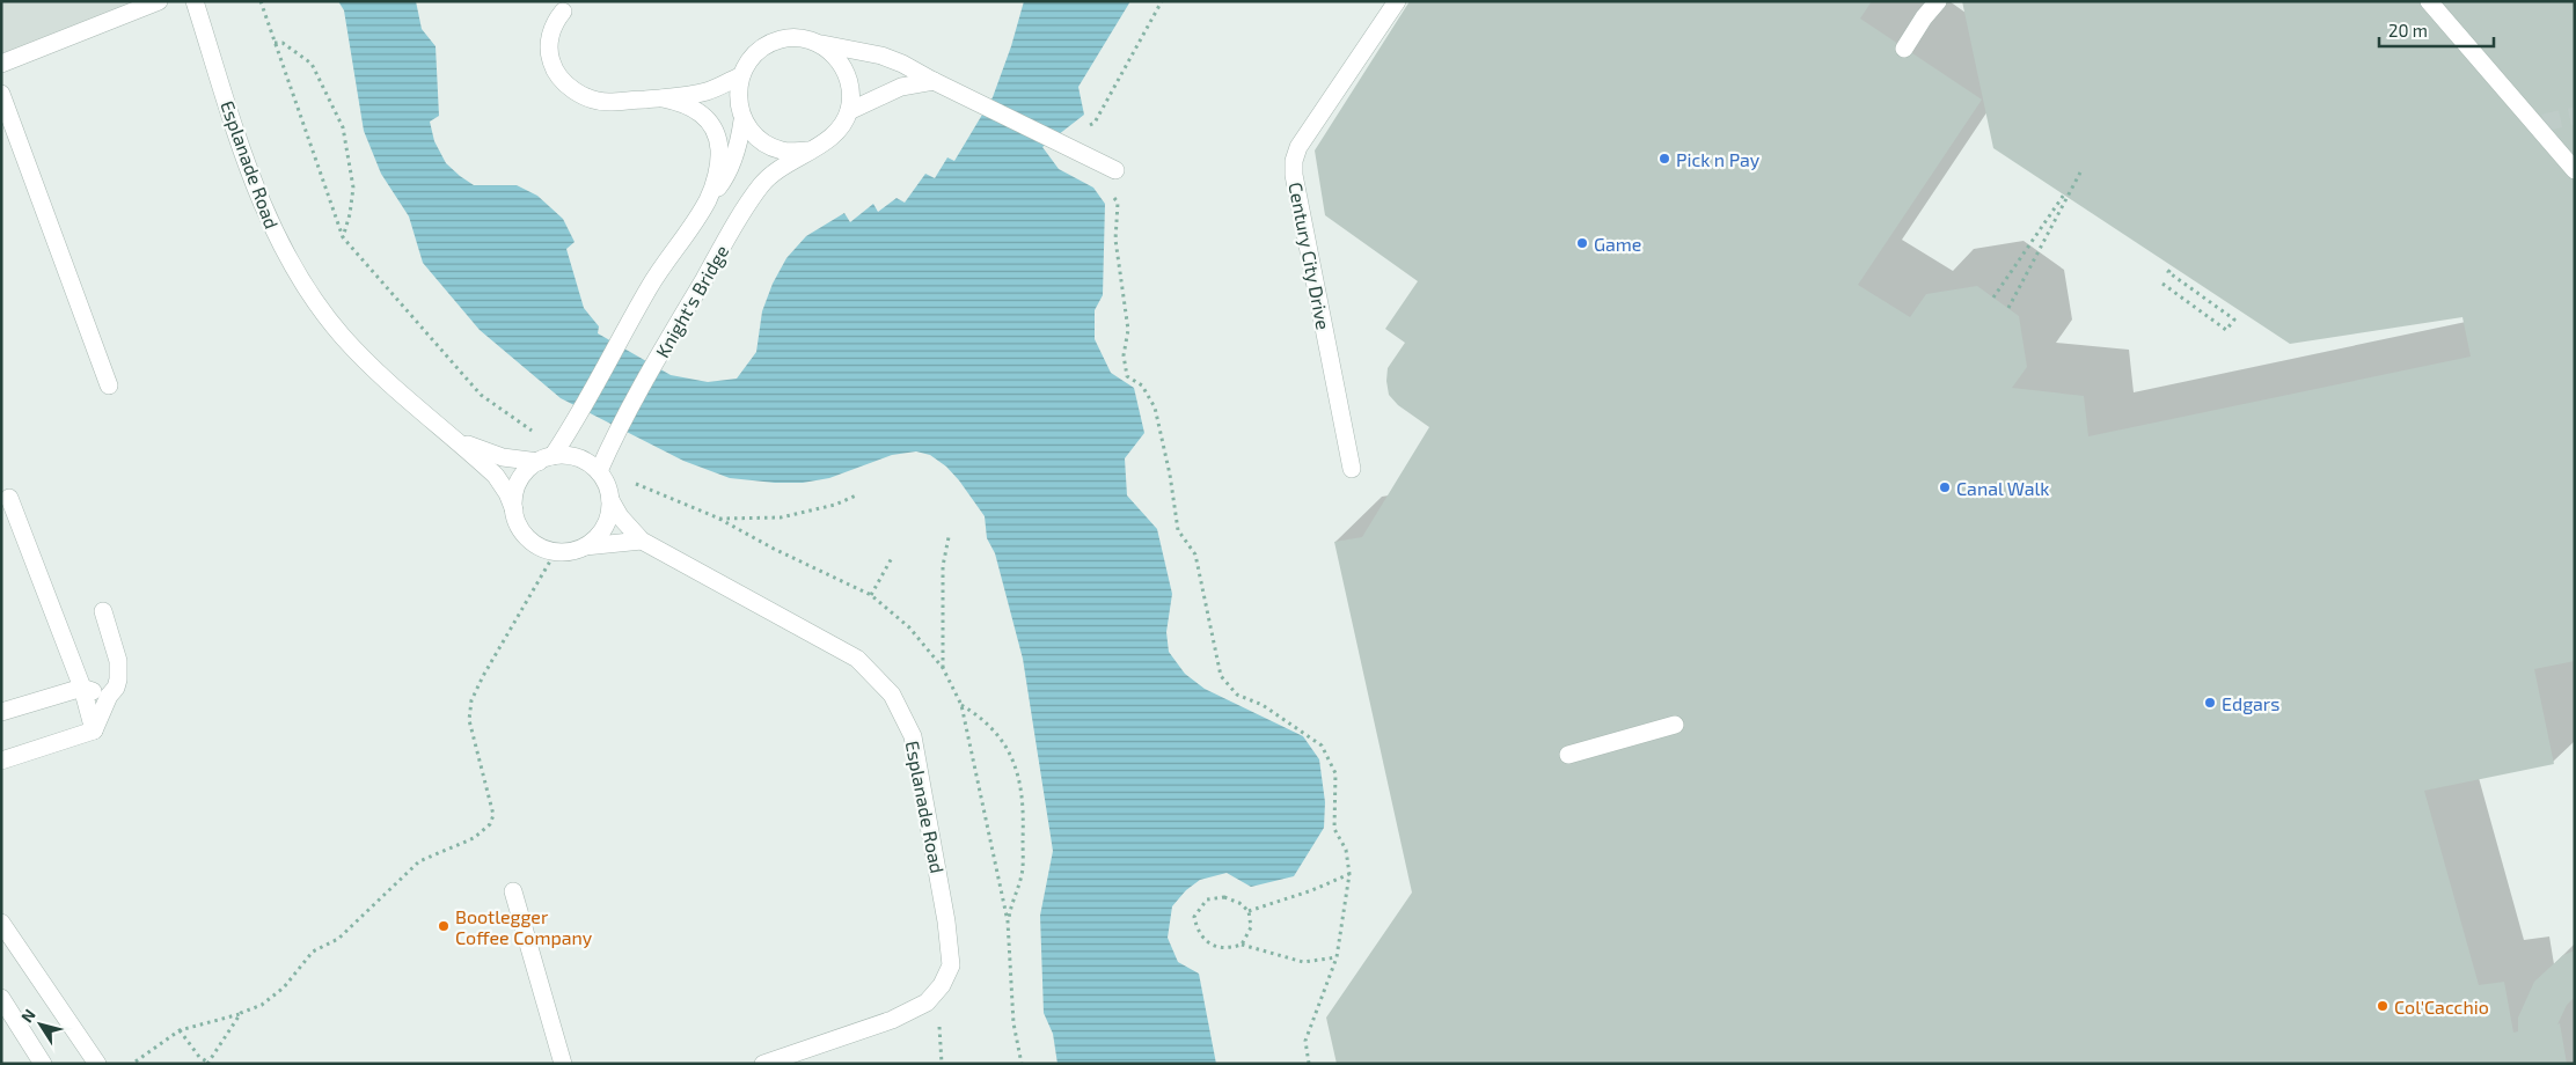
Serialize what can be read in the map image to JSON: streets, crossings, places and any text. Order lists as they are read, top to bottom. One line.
{"streets":{"street":["Esplanade Road","Century City Drive","Knight's Bridge"]},"crossings":[["Esplanade Road","Knight's Bridge"]],"places":["Pick n Pay","Game","Canal Walk","Edgars","Bootlegger Coffee Company","Col'Cacchio"],"scale_bar":"20 m","north":"top left"}
